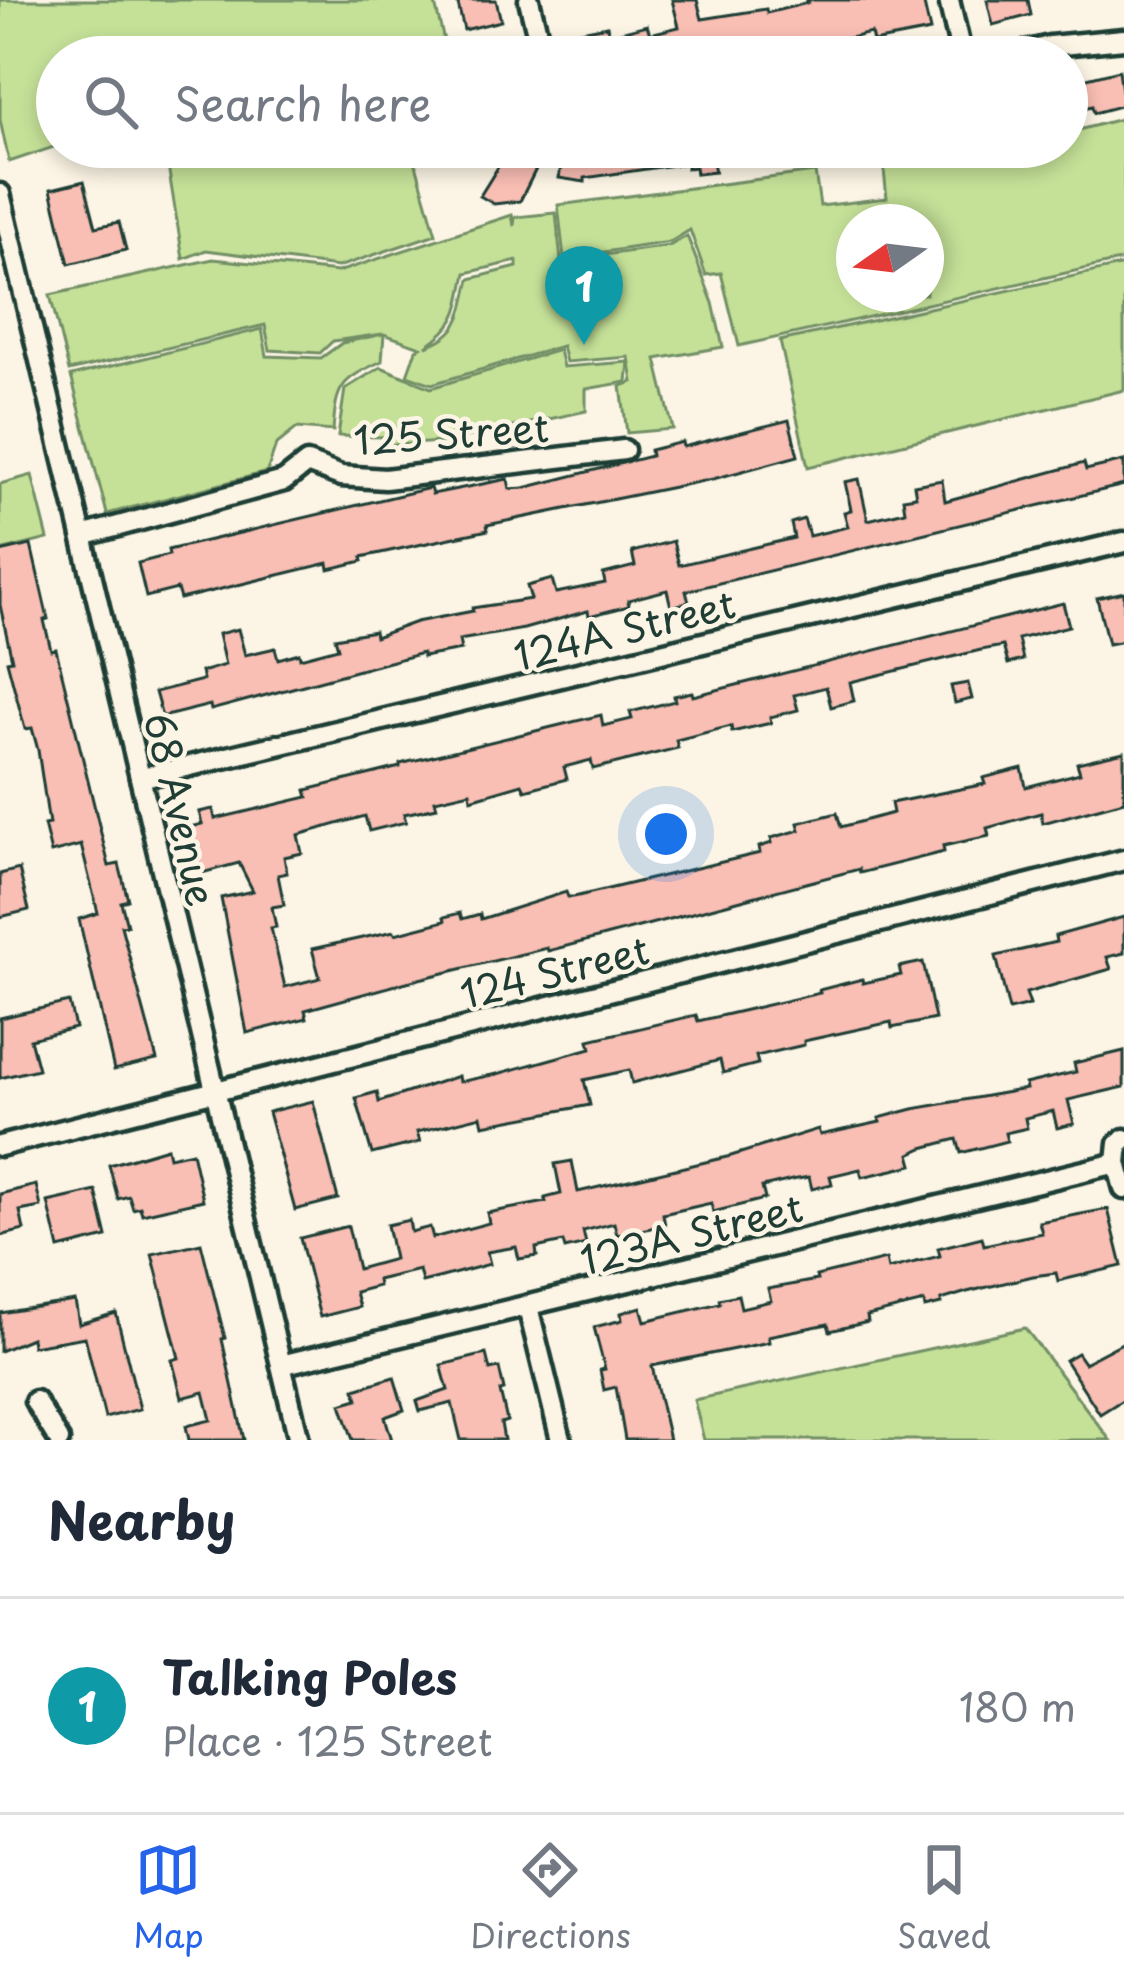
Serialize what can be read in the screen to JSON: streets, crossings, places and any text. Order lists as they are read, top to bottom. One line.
{"streets":{"street":["125 Street","124A Street","68 Avenue","124 Street","123A Street"]},"crossings":[["125 Street","68 Avenue"],["124A Street","68 Avenue"],["68 Avenue","124 Street"],["68 Avenue","123A Street"]],"north":"left","page":{"search":"Search here","pins":"1","heading":"Nearby","list":[{"mark":"1","name":"Talking Poles","note":"Place · 125 Street","value":"180 m"}],"nav":["Map","Directions","Saved"]}}
